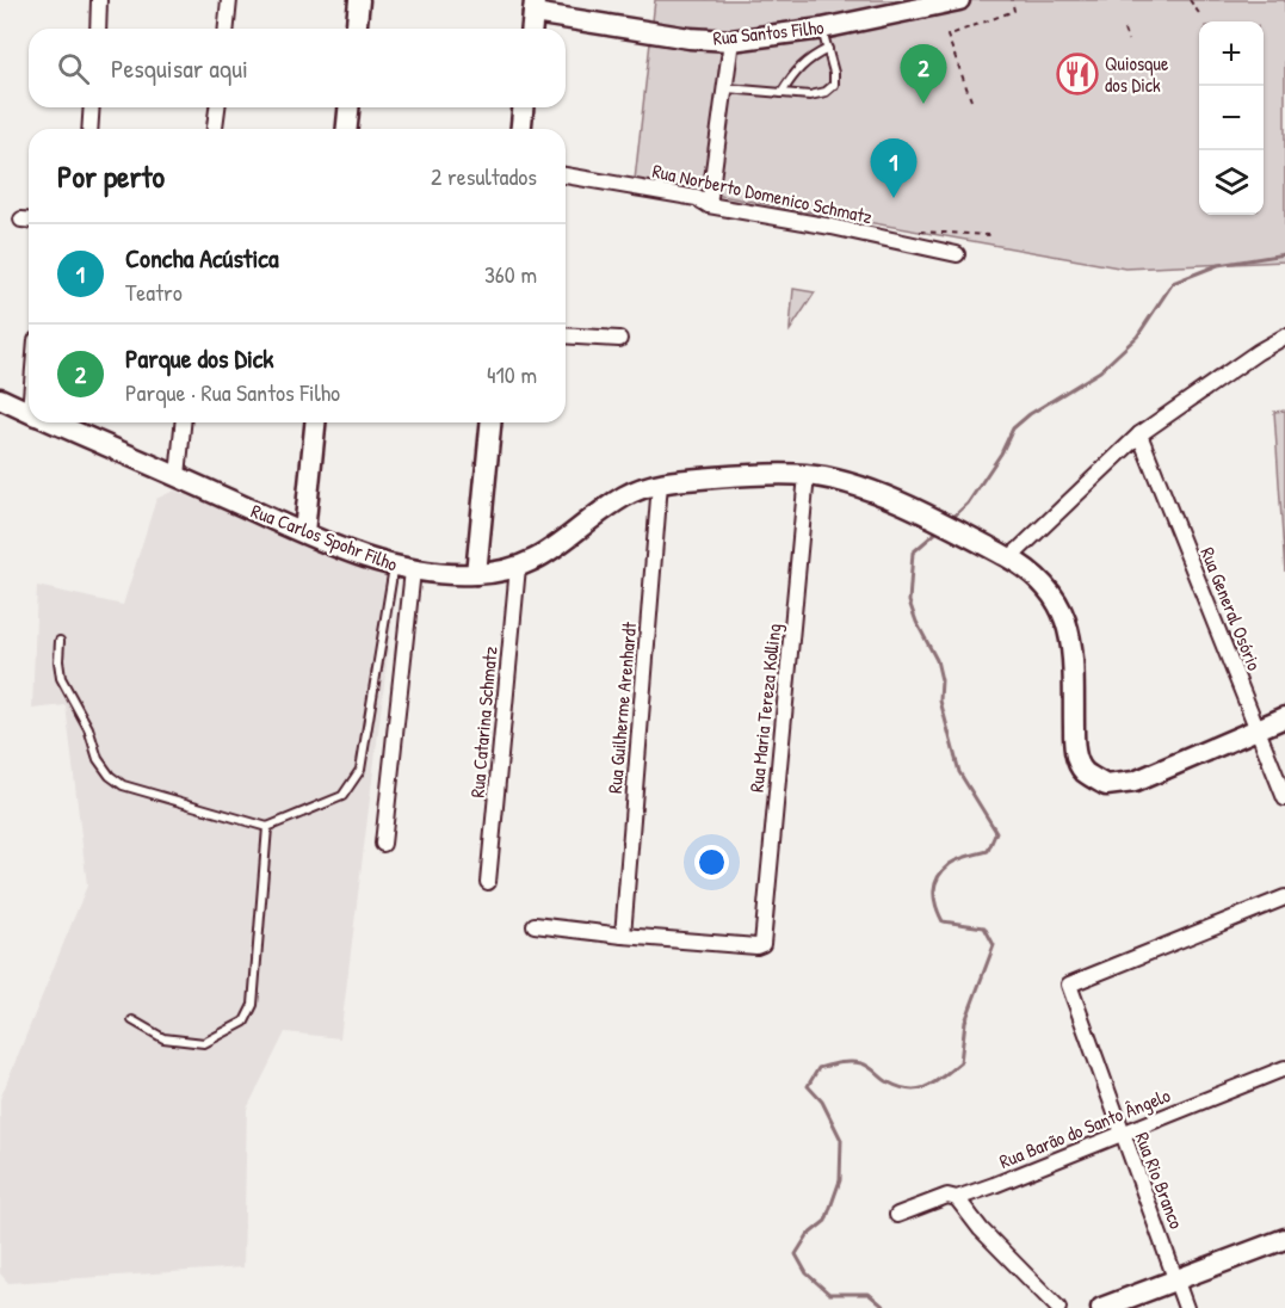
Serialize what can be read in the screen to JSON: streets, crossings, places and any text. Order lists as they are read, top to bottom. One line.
{"streets":{"main road":["Rua Santos Filho","Rua Carlos Spohr Filho"],"street":["Rua Norberto Domenico Schmatz","Rua General Osório","Rua Guilherme Arenhardt","Rua Maria Tereza Kolling","Rua Catarina Schmatz","Rua Barão do Santo Ângelo","Rua Rio Branco"]},"crossings":[["Rua Carlos Spohr Filho","Rua General Osório"],["Rua Carlos Spohr Filho","Rua Guilherme Arenhardt"],["Rua Carlos Spohr Filho","Rua Maria Tereza Kolling"],["Rua Carlos Spohr Filho","Rua Catarina Schmatz"],["Rua Guilherme Arenhardt","Rua Maria Tereza Kolling"],["Rua Barão do Santo Ângelo","Rua Rio Branco"]],"places":{"restaurant":["Quiosque dos Dick"]},"page":{"map_buttons":["+","−"],"search":"Pesquisar aqui","pins":["2","1"],"heading":["Por perto","2 resultados"],"list":[{"mark":"1","name":"Concha Acústica","note":"Teatro","value":"360 m"},{"mark":"2","name":"Parque dos Dick","note":"Parque · Rua Santos Filho","value":"410 m"}]}}
